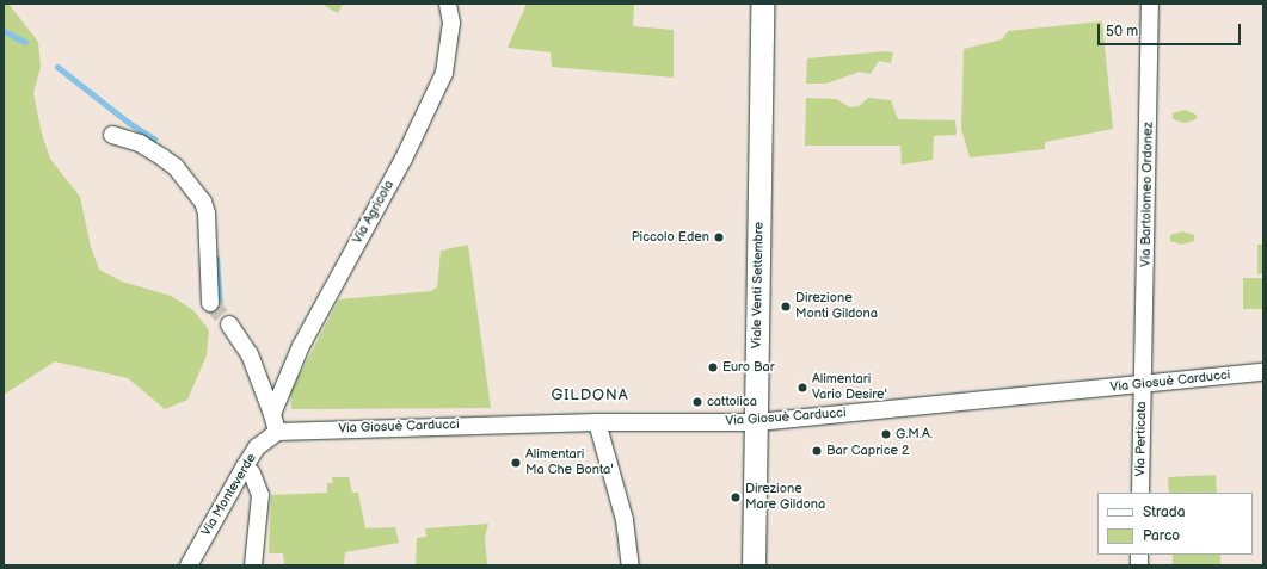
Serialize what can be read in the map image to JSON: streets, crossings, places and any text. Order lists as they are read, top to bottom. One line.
{"streets":{"main road":["Viale Venti Settembre"],"street":["Via Bartolomeo Ordonez","Via Agricola","Via Giosuè Carducci","Via Perticata","Via Monteverde"]},"crossings":[["Via Bartolomeo Ordonez","Via Giosuè Carducci"],["Via Bartolomeo Ordonez","Via Perticata"],["Viale Venti Settembre","Via Giosuè Carducci"],["Via Giosuè Carducci","Via Perticata"],["Via Giosuè Carducci","Via Monteverde"]],"districts":["GILDONA"],"places":["Piccolo Eden","Direzione Monti Gildona","Euro Bar","Alimentari Vario Desire'","cattolica","G.M.A.","Bar Caprice 2","Alimentari Ma Che Bonta'","Direzione Mare Gildona"],"legend":["Strada","Parco"],"scale_bar":"50 m"}
